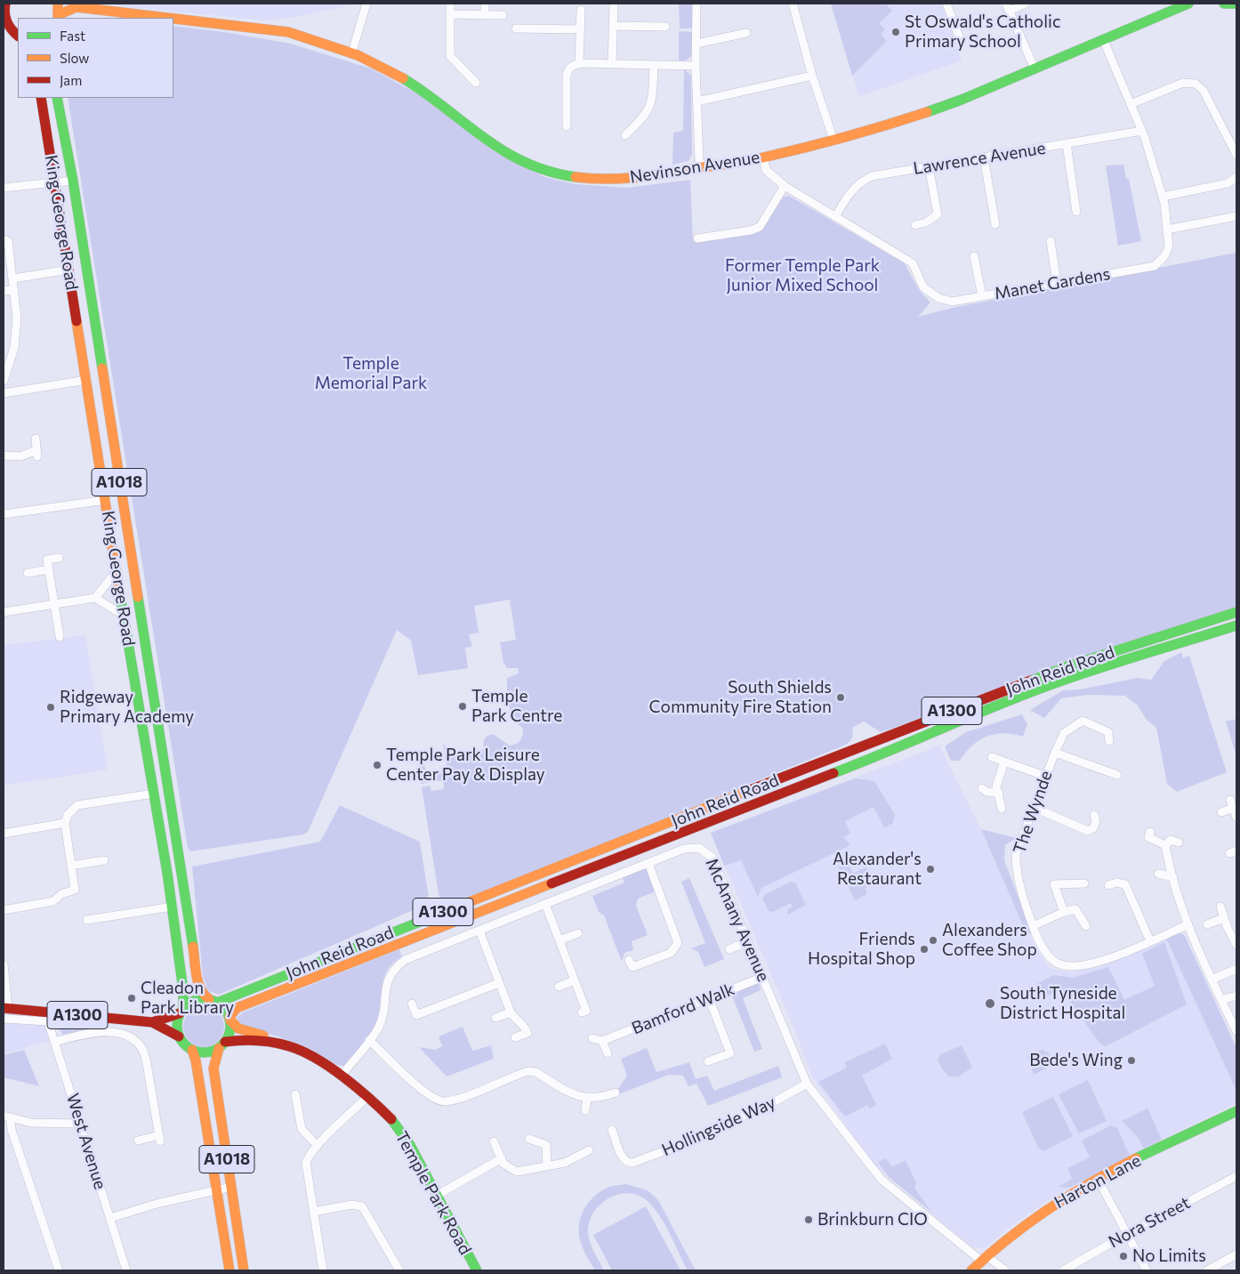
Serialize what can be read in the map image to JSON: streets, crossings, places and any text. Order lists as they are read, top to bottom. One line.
{"streets":{"main road":["Nevinson Avenue","King George Road","A1018","John Reid Road","A1300","Harton Lane","Temple Park Road"],"street":["Lawrence Avenue","Manet Gardens","The Wynde","McAnany Avenue","Bamford Walk","Hollingside Way","West Avenue","Nora Street"]},"crossings":[["Lawrence Avenue","Manet Gardens"],["Nevinson Avenue","Manet Gardens"],["King George Road","A1018"],["King George Road","John Reid Road"],["King George Road","A1300"],["King George Road","Temple Park Road"],["A1018","John Reid Road"],["A1018","A1300"],["A1018","Temple Park Road"],["John Reid Road","A1300"],["John Reid Road","Temple Park Road"],["A1300","West Avenue"],["A1300","Temple Park Road"],["McAnany Avenue","Bamford Walk"],["McAnany Avenue","Hollingside Way"],["McAnany Avenue","Harton Lane"],["McAnany Avenue","Temple Park Road"]],"parks":["Former Temple Park Junior Mixed School","Temple Memorial Park"],"places":["St Oswald's Catholic Primary School","South Shields Community Fire Station","Temple Park Centre","Ridgeway Primary Academy","Temple Park Leisure Center Pay & Display","Alexander's Restaurant","Alexanders Coffee Shop","Friends Hospital Shop","Cleadon Park Library","South Tyneside District Hospital","Bede's Wing","Brinkburn CIO","No Limits"],"legend":["Fast","Slow","Jam"]}
